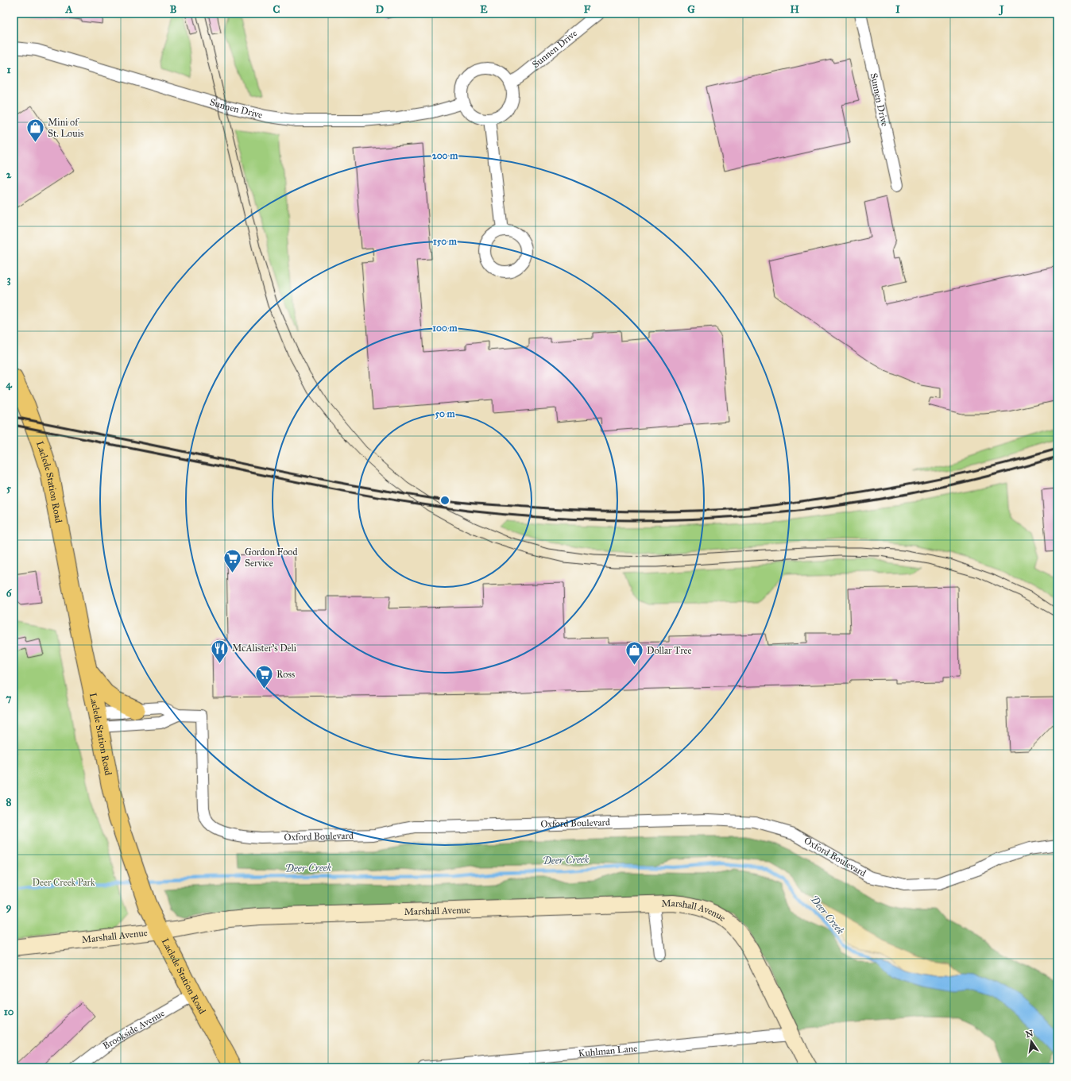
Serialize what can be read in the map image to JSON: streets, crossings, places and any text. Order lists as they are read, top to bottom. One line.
{"streets":{"main road":["Laclede Station Road"],"street":["Sunnen Drive","Oxford Boulevard","Marshall Avenue","Brookside Avenue","Kuhlman Lane"]},"crossings":[["Laclede Station Road","Oxford Boulevard"],["Laclede Station Road","Marshall Avenue"],["Laclede Station Road","Brookside Avenue"],["Marshall Avenue","Kuhlman Lane"]],"water":["Deer Creek"],"parks":["Deer Creek Park"],"places":{"shop":["Mini of St. Louis","Dollar Tree"],"supermarket":["Gordon Food Service","Ross"],"restaurant":["McAlister's Deli"]},"north":"top","grid":{"columns":["A","B","C","D","E","F","G","H","I","J"],"rows":["1","2","3","4","5","6","7","8","9","10"]},"rings":["200 m","150 m","100 m","50 m"]}
